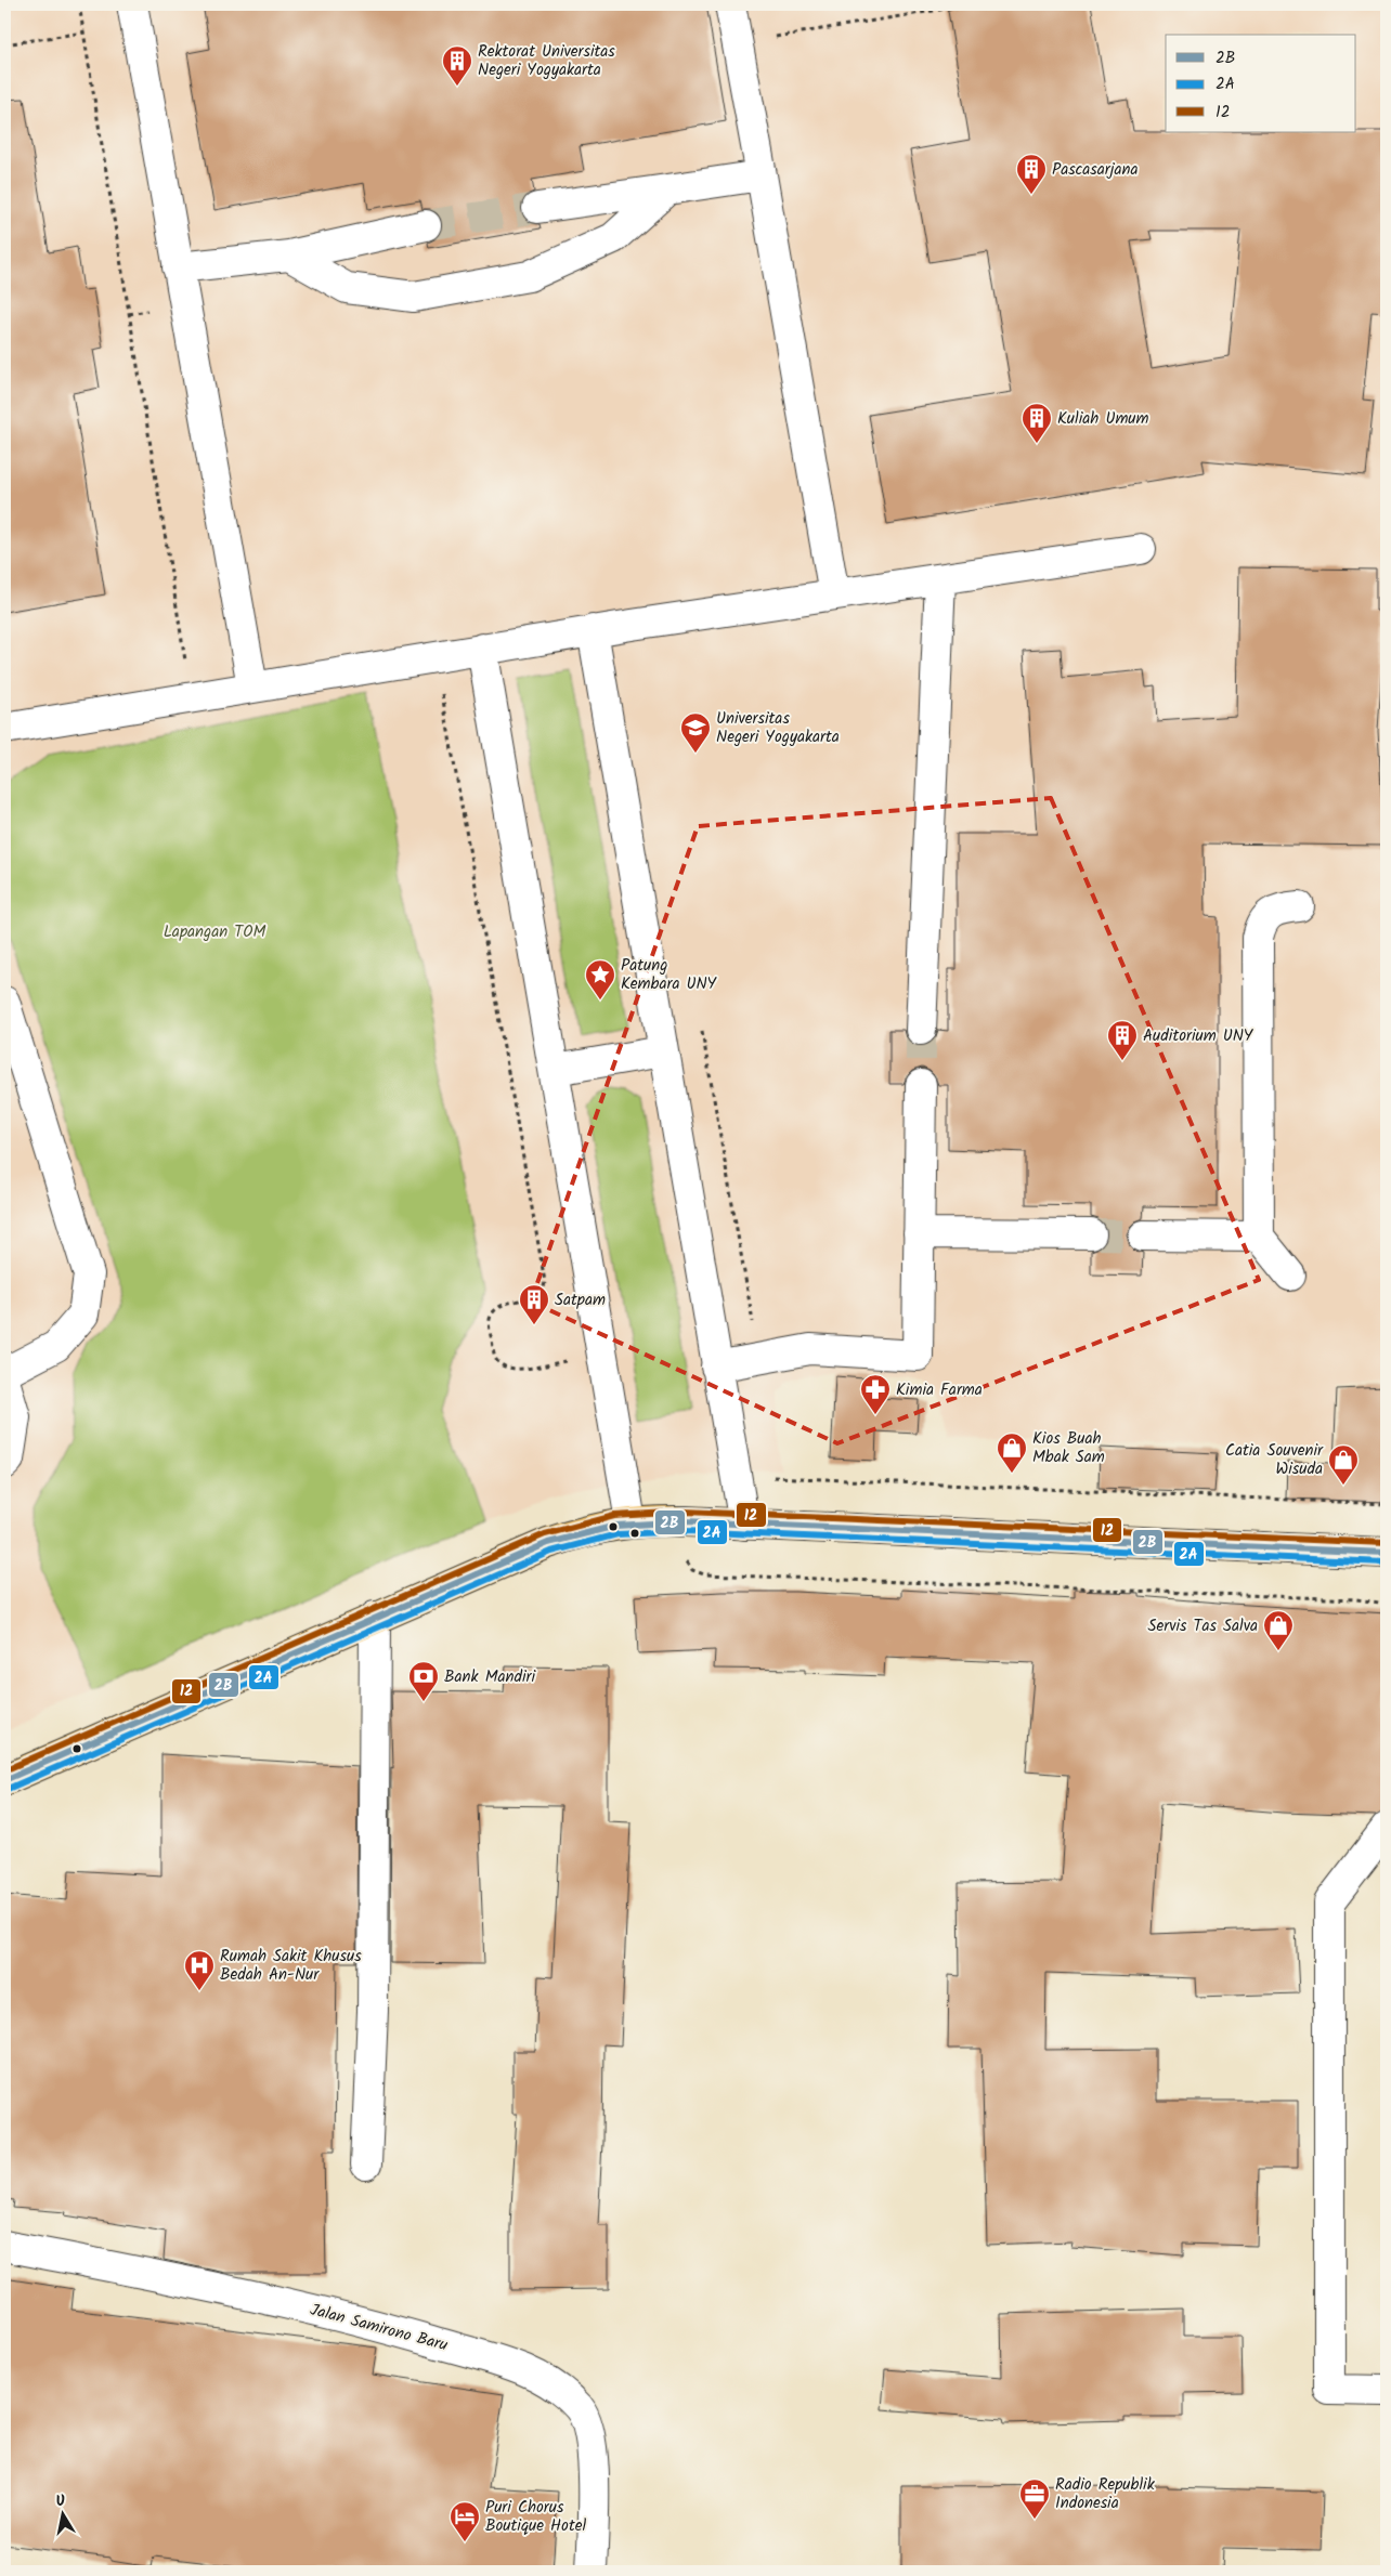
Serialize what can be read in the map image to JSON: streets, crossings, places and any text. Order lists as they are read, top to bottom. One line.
{"streets":{"street":["Jalan Samirono Baru"]},"parks":["Lapangan TOM"],"places":{"building":["Rektorat Universitas Negeri Yogyakarta","Pascasarjana","Kuliah Umum","Auditorium UNY","Satpam"],"school or university":["Universitas Negeri Yogyakarta"],"place":["Patung Kembara UNY"],"pharmacy":["Kimia Farma"],"shop":["Kios Buah Mbak Sam","Catia Souvenir Wisuda","Servis Tas Salva"],"bank":["Bank Mandiri"],"hospital":["Rumah Sakit Khusus Bedah An-Nur"],"office":["Radio Republik Indonesia"],"hotel":["Puri Chorus Boutique Hotel"]},"lines":["transit line 12","transit line 2B","transit line 2A"],"legend":["2B","2A","12"],"north":"top"}
